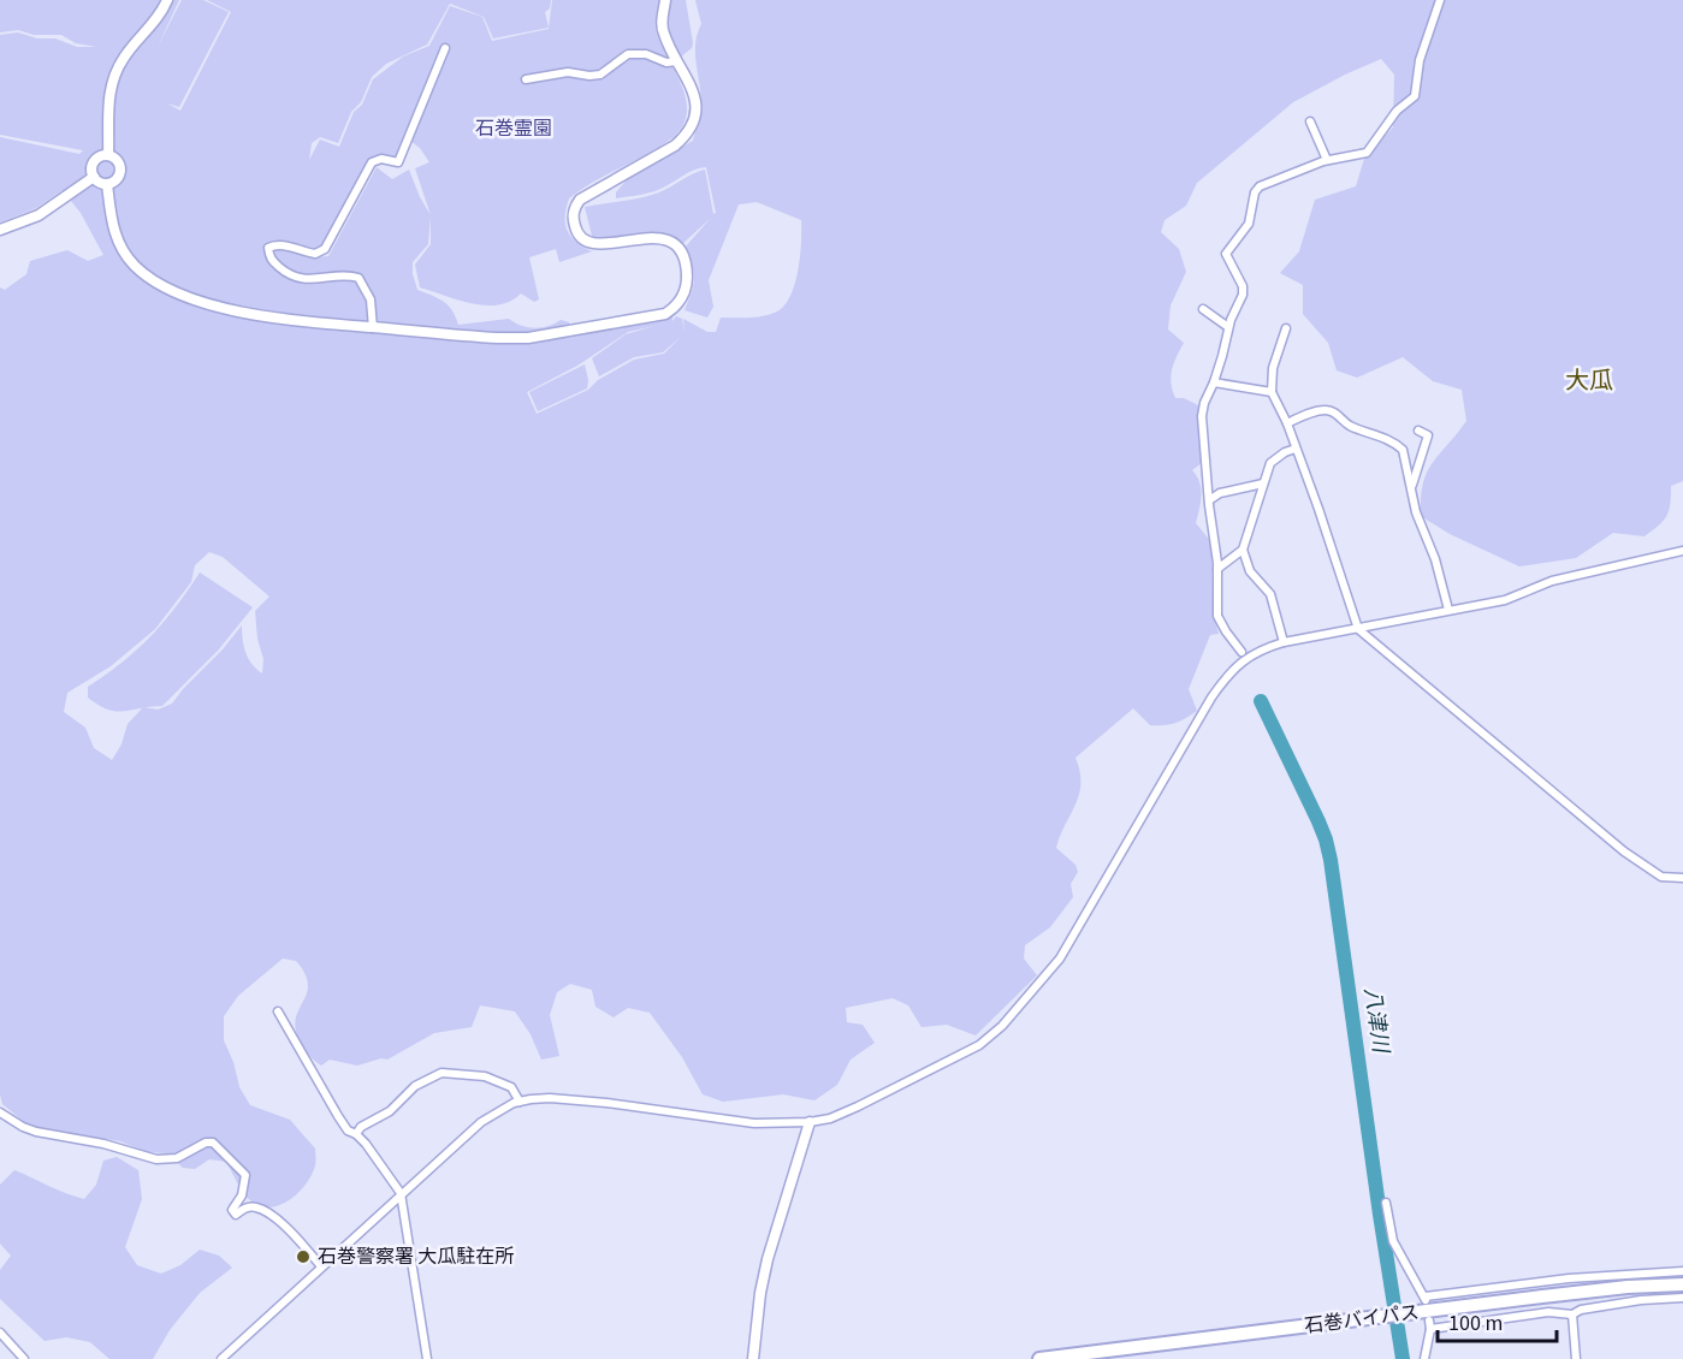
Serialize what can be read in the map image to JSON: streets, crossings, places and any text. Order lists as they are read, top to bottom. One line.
{"streets":{"highway":["石巻バイパス"]},"districts":["大瓜"],"water":["八津川"],"parks":["石巻霊園"],"places":["石巻警察署 大瓜駐在所"],"scale_bar":"100 m"}
